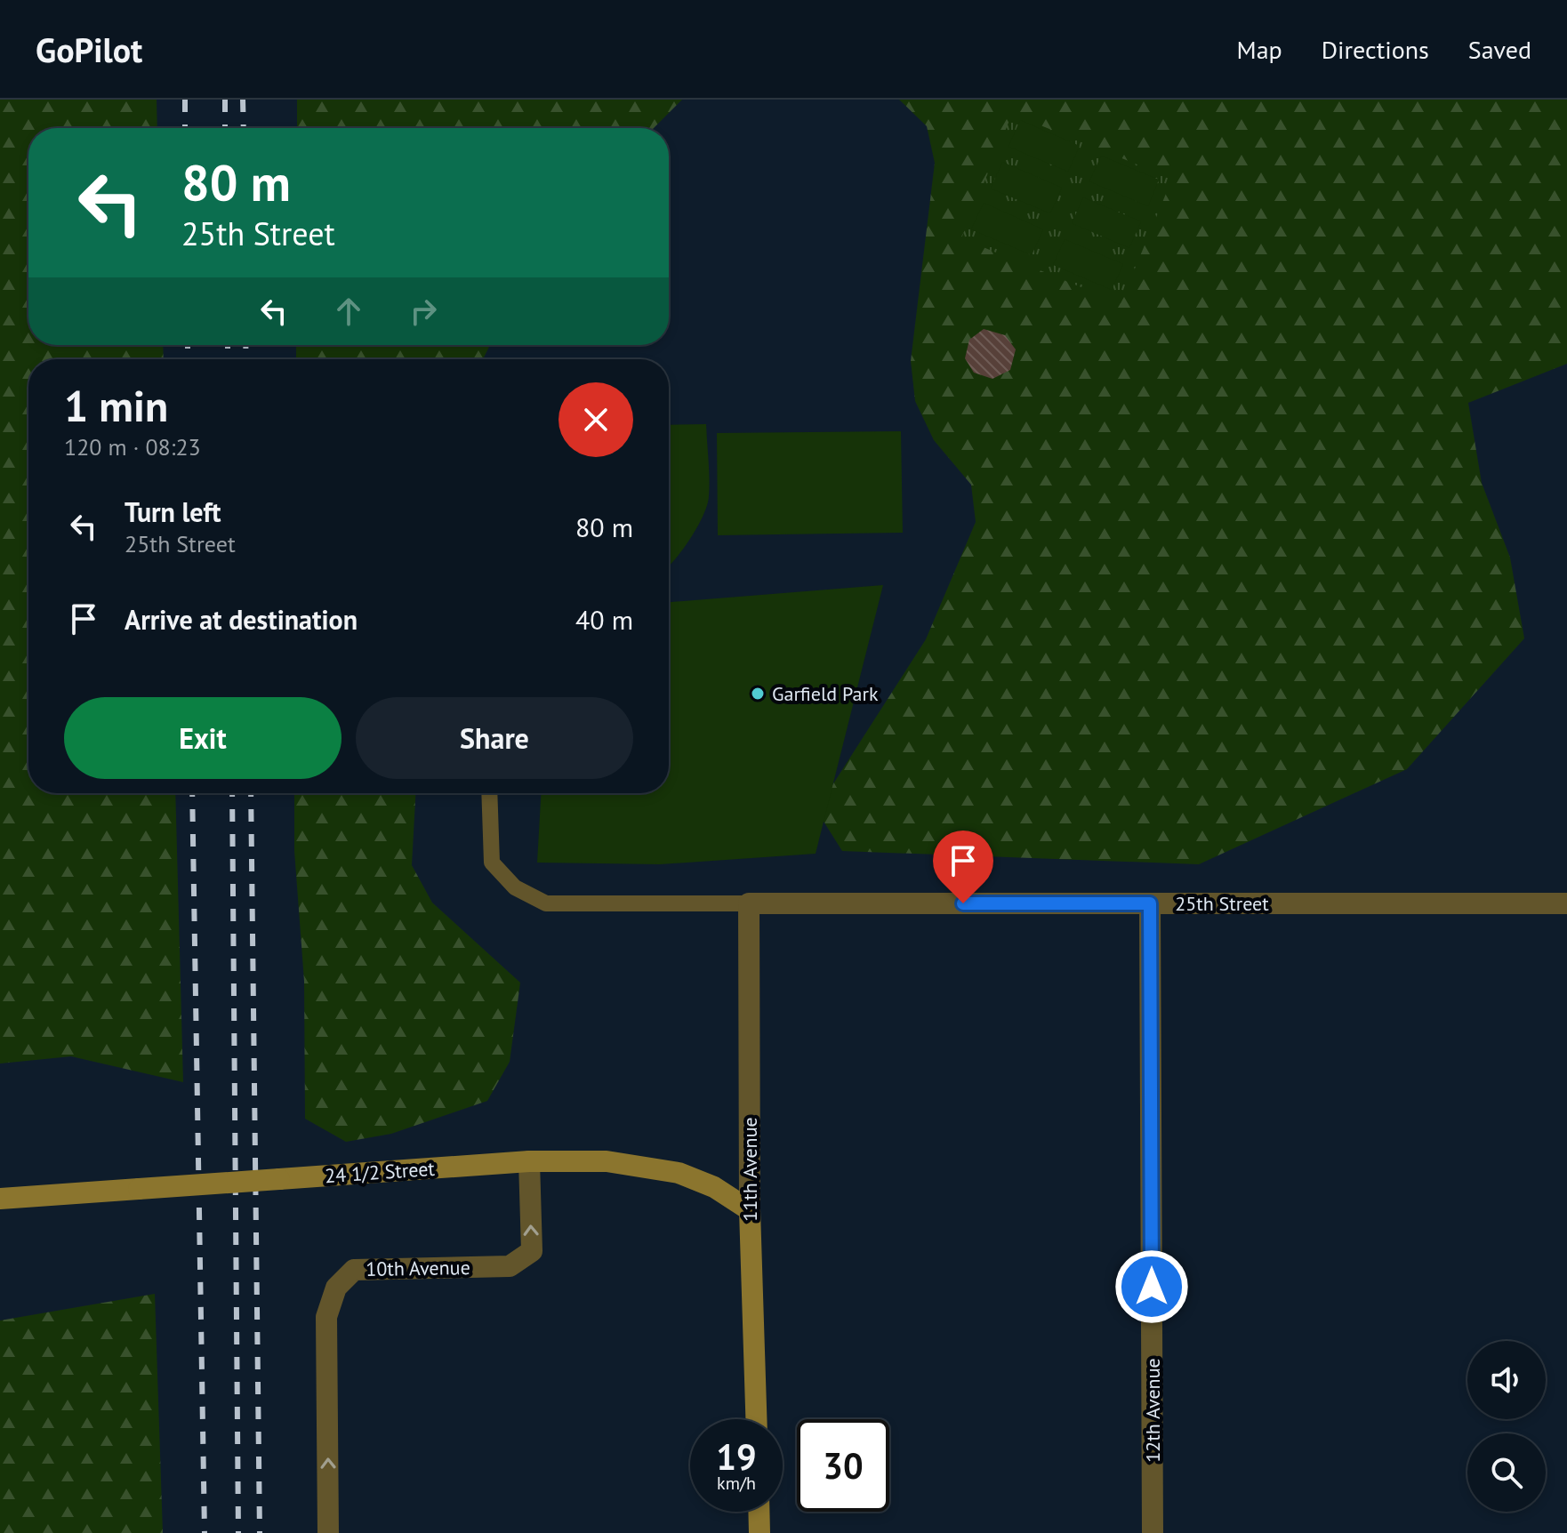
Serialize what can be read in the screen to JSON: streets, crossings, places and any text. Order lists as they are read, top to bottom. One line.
{"streets":{"street":["25th Street","11th Avenue","24 1/2 Street","10th Avenue","12th Avenue"]},"crossings":[["25th Street","11th Avenue"],["25th Street","12th Avenue"],["11th Avenue","24 1/2 Street"],["24 1/2 Street","10th Avenue"]],"places":["Garfield Park"],"page":{"header":"GoPilot","nav":["Map","Directions","Saved"],"turn":["80 m","25th Street"],"heading":["1 min","120 m · 08:23"],"list":[{"name":"Turn left","note":"25th Street","value":"80 m"},{"name":"Arrive at destination","value":"40 m"}],"buttons":["Exit","Share"],"speed":"19 km/h","limit":"30"}}
